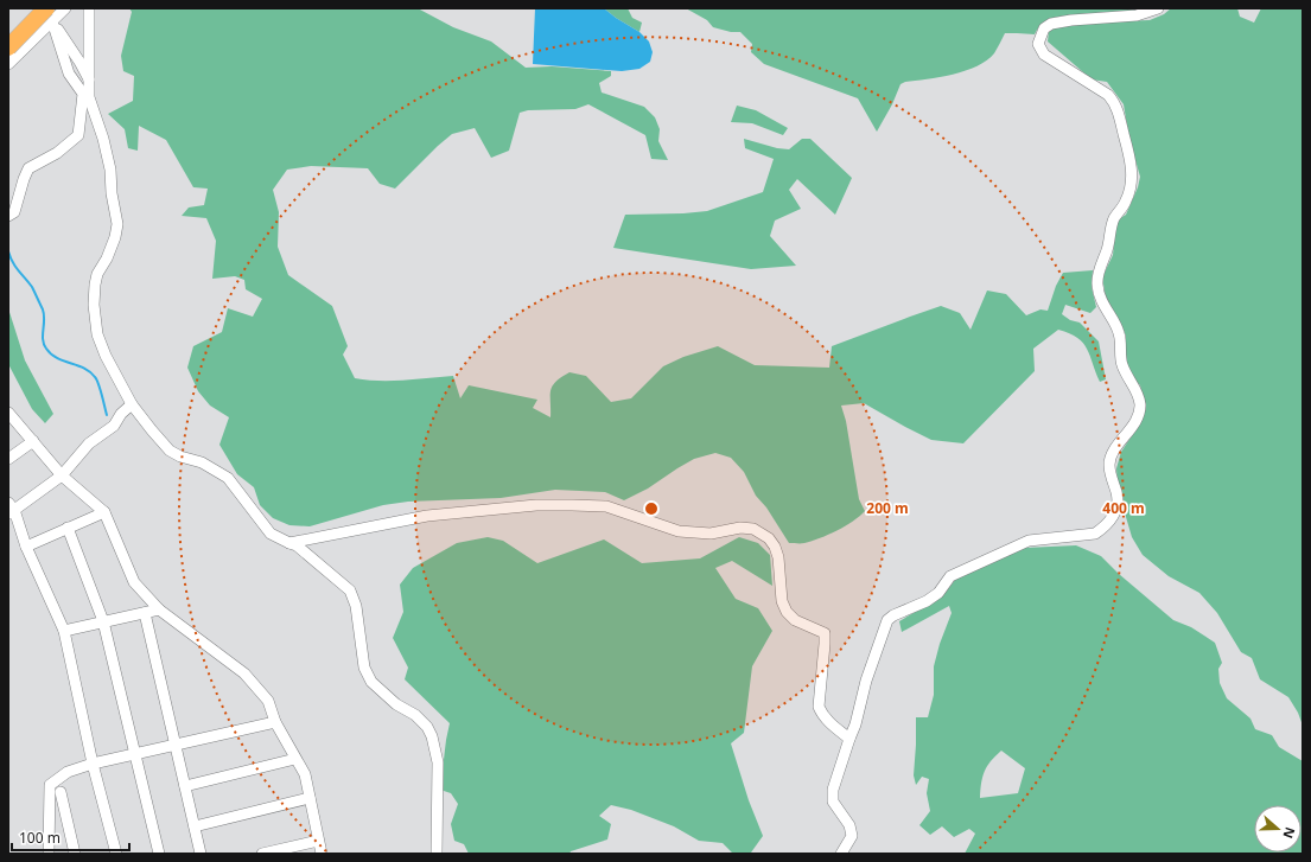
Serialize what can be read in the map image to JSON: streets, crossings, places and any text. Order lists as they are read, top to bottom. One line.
{"scale_bar":"100 m","north":"right","rings":["200 m","400 m"]}
